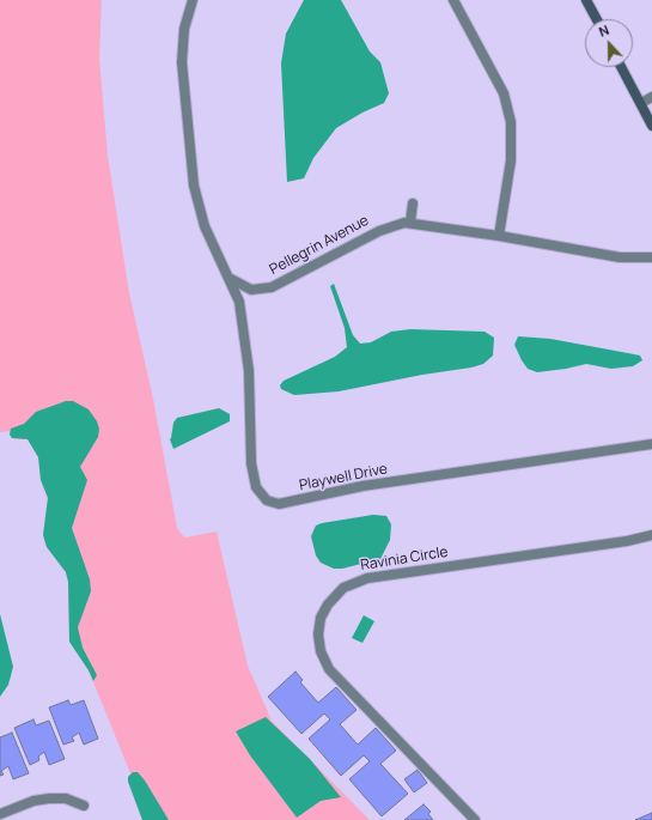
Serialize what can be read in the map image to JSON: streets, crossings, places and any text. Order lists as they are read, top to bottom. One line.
{"streets":{"street":["Pellegrin Avenue","Playwell Drive","Ravinia Circle"]},"crossings":[["Pellegrin Avenue","Playwell Drive"]],"north":"top"}
